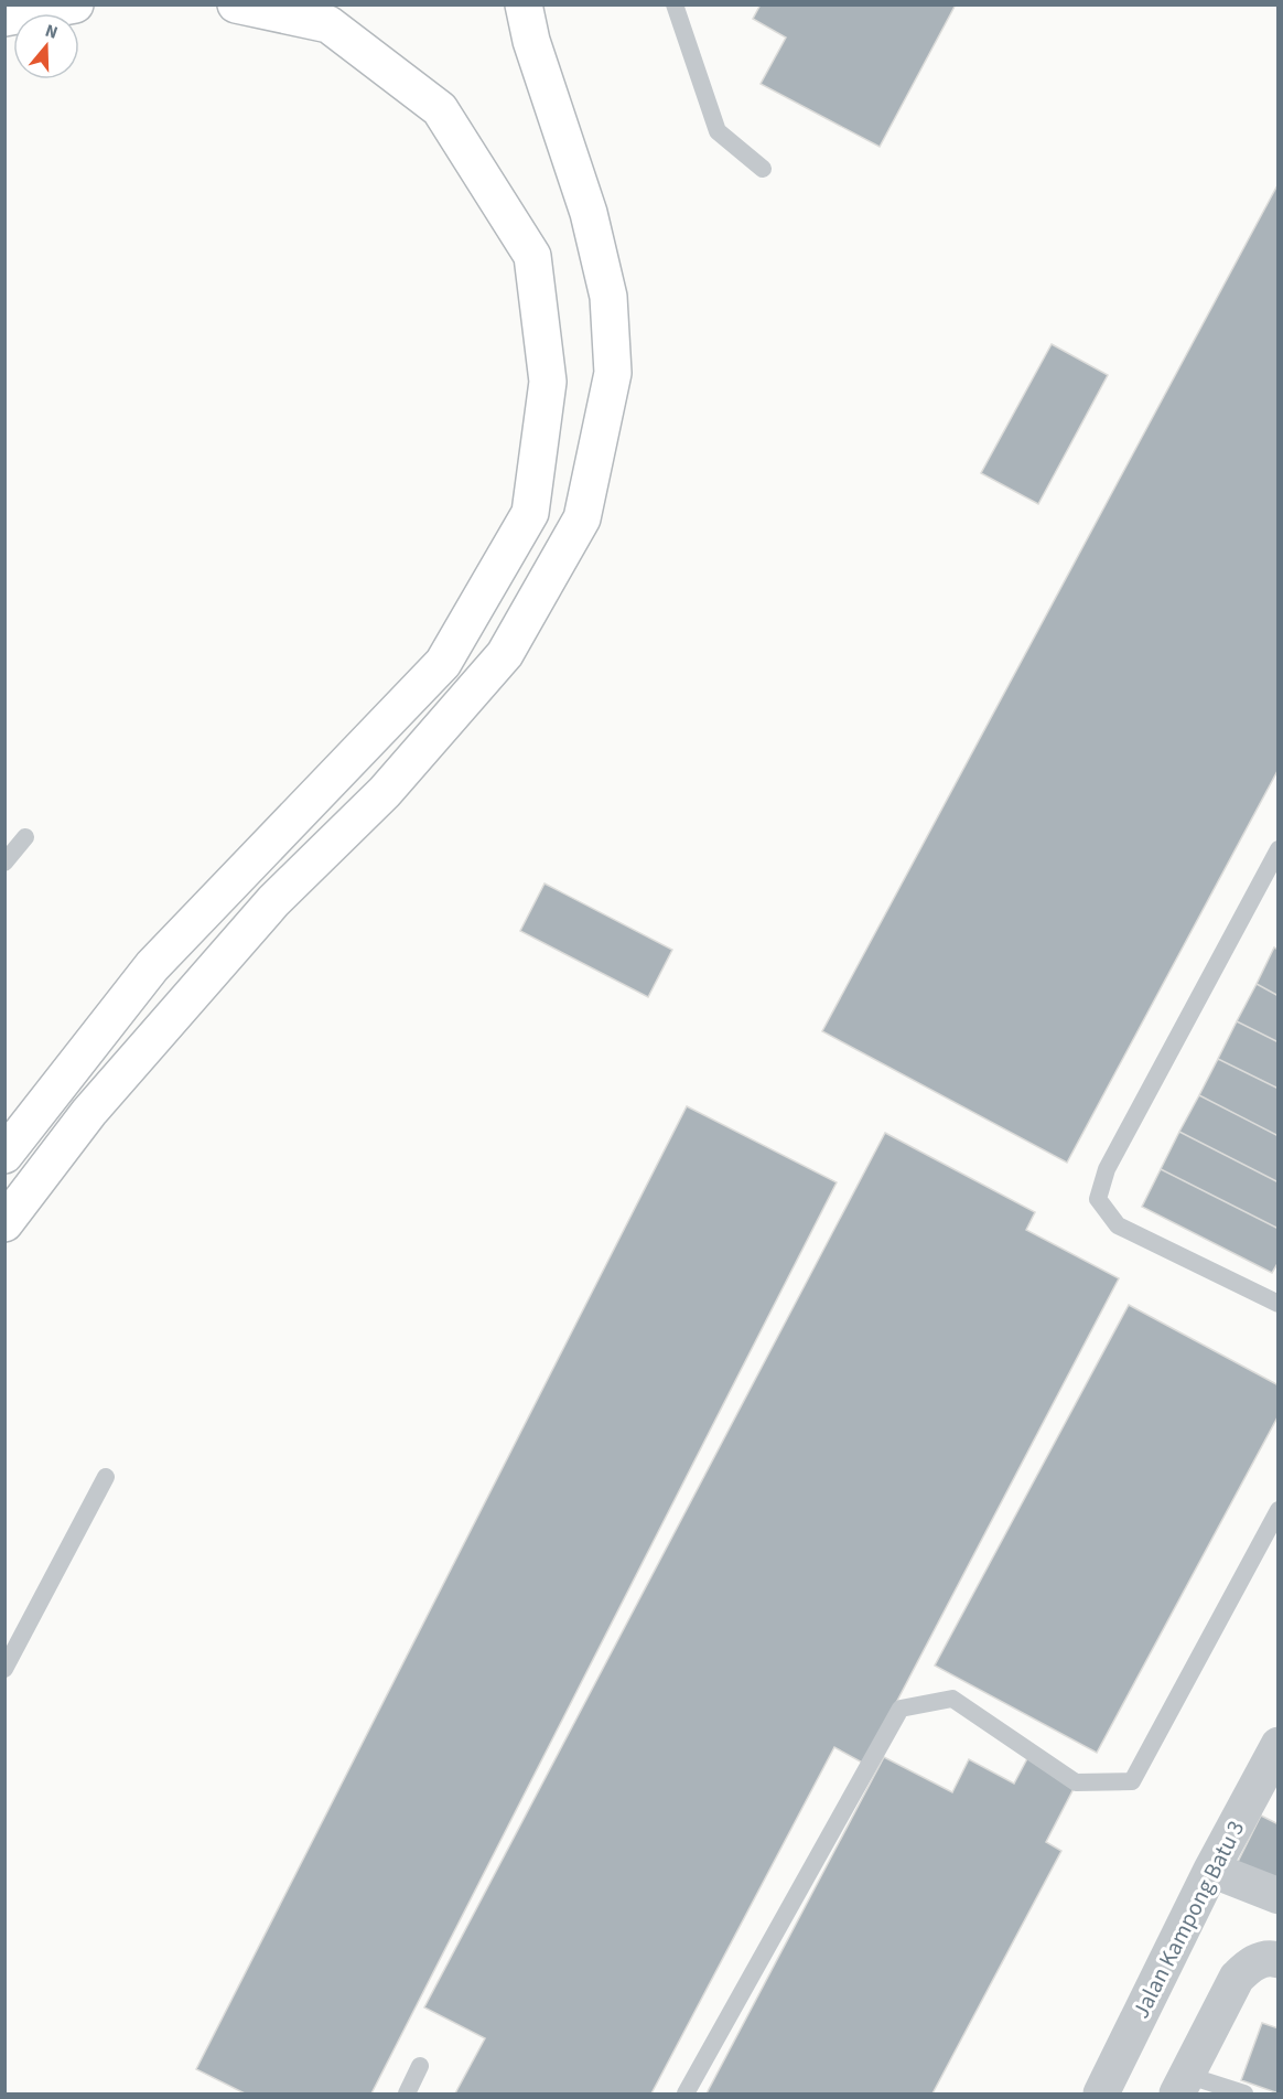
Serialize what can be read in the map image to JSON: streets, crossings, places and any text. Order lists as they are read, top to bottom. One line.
{"streets":{"street":["Jalan Kampong Batu 3"]},"north":"top"}
